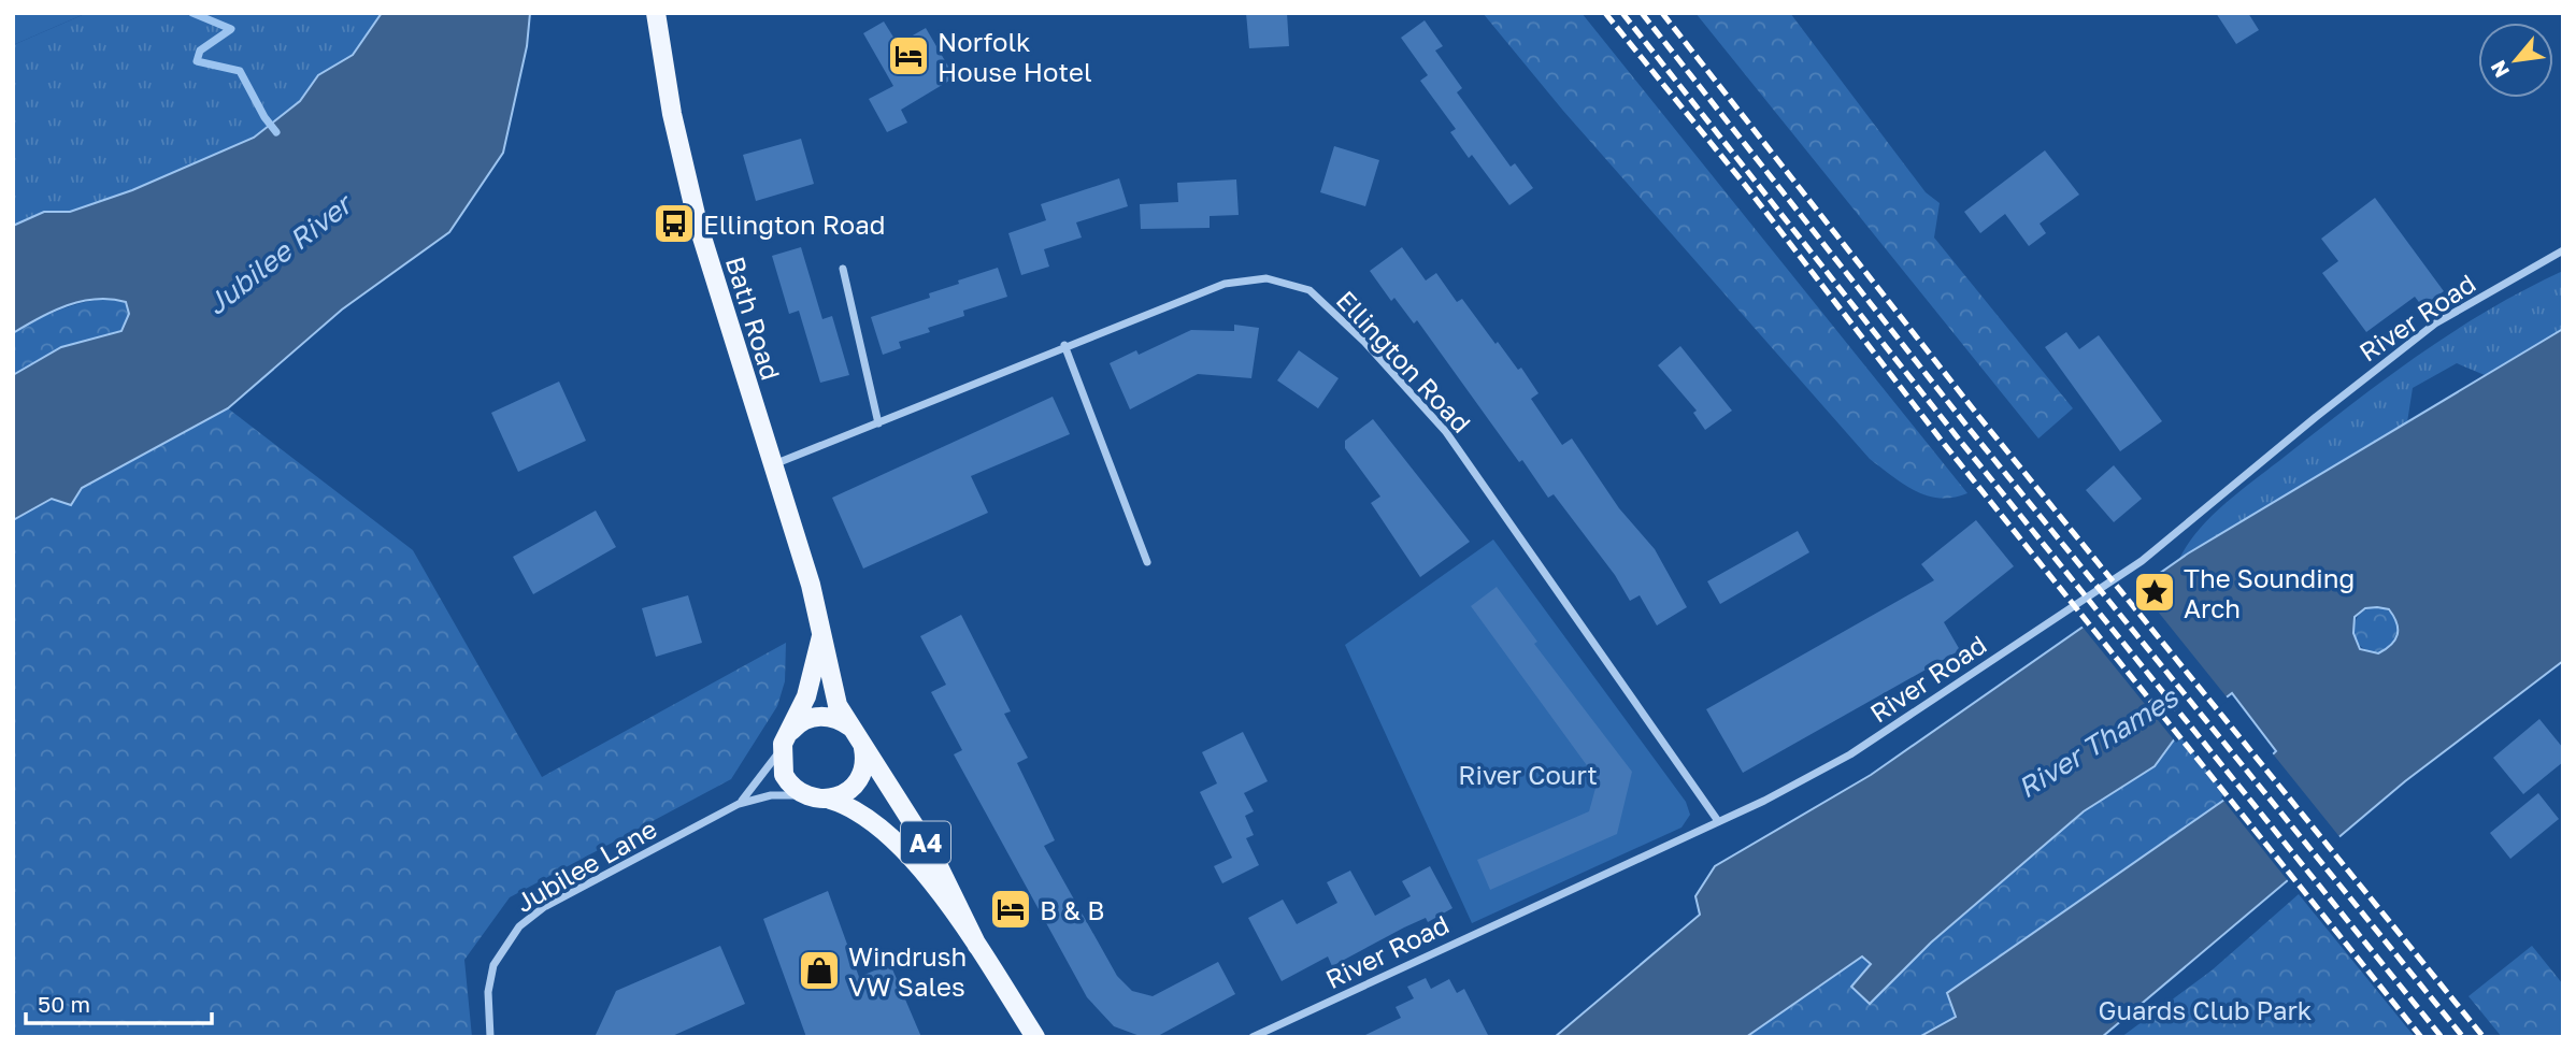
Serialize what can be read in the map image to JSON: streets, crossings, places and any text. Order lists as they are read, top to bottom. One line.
{"streets":{"main road":["Bath Road","A4"],"street":["River Road","Ellington Road","Jubilee Lane"]},"crossings":[["River Road","Ellington Road"],["Bath Road","Ellington Road"],["Bath Road","Jubilee Lane"]],"water":["Jubilee River","River Thames"],"parks":["River Court","Guards Club Park"],"places":{"hotel":["Norfolk House Hotel","B & B"],"bus stop":["Ellington Road"],"place":["The Sounding Arch"],"shop":["Windrush VW Sales"]},"scale_bar":"50 m","north":"bottom left"}
